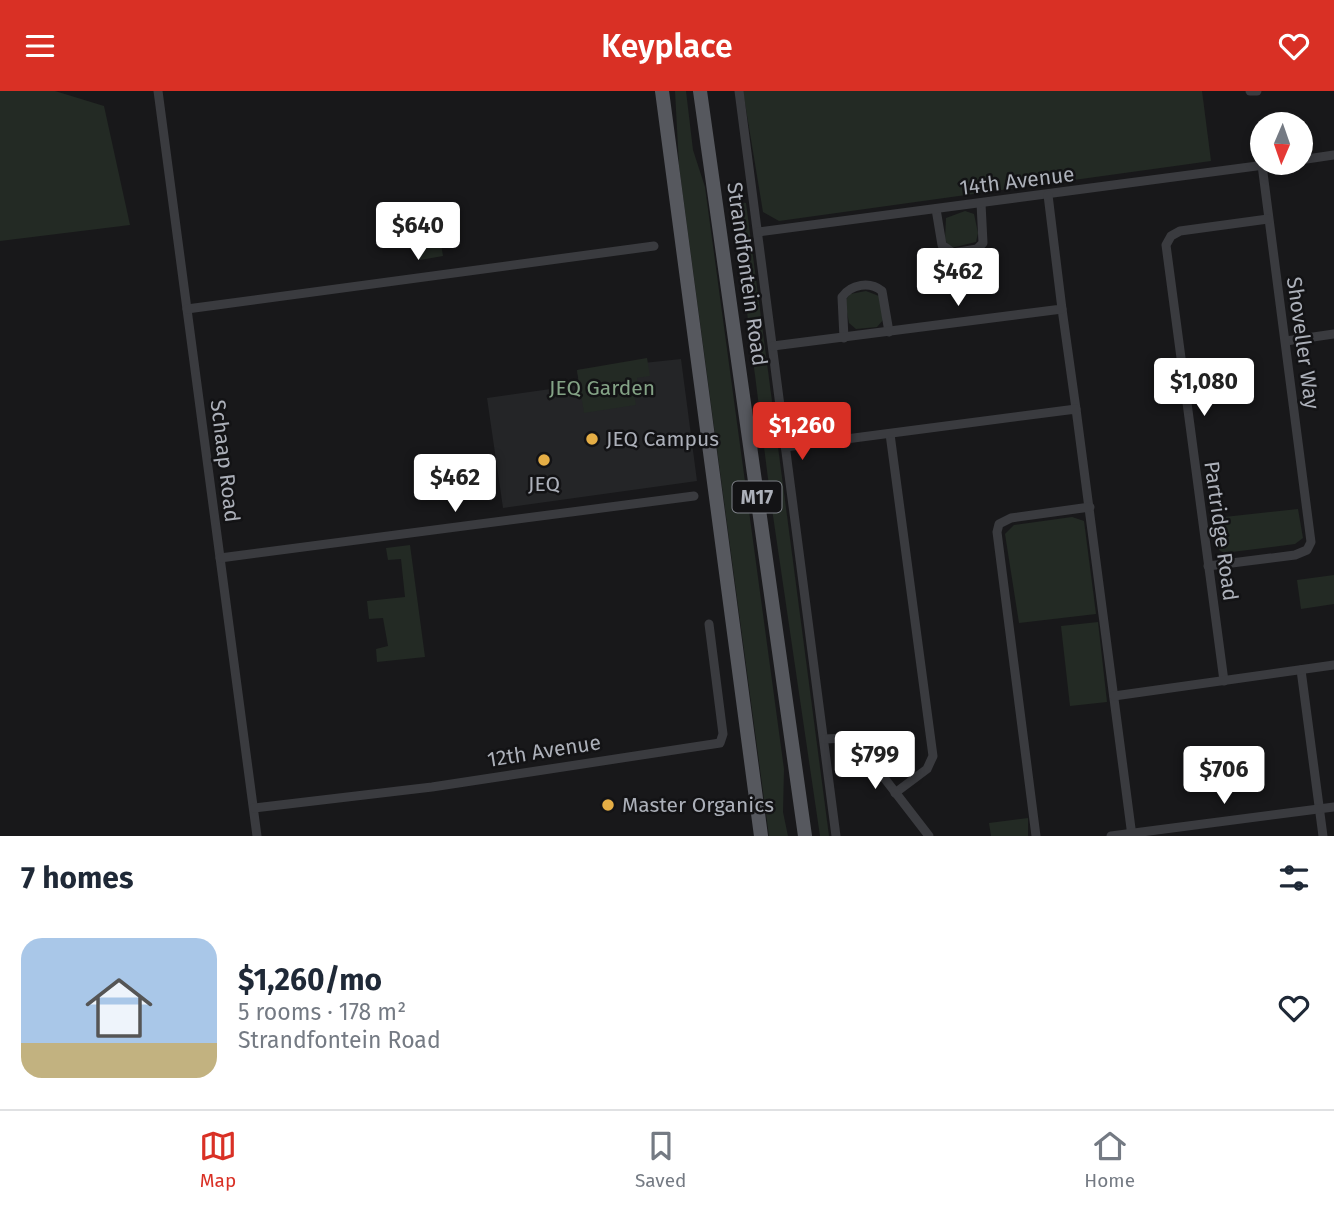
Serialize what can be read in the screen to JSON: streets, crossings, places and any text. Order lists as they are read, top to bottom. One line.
{"streets":{"main road":["Strandfontein Road","M17"],"street":["14th Avenue","Shoveller Way","Schaap Road","Partridge Road","12th Avenue"]},"crossings":[["14th Avenue","Strandfontein Road"],["Shoveller Way","Partridge Road"],["Schaap Road","12th Avenue"]],"parks":["JEQ Garden"],"places":["JEQ Campus","JEQ","Master Organics"],"north":"bottom","page":{"header":"Keyplace","price":["$640","$462","$1,080","$1,260","$462","$799","$706"],"heading":"7 homes","list":[{"name":"$1,260/mo","note":"5 rooms · 178 m² · Strandfontein Road"}],"tabs":["Map","Saved","Home"]}}
